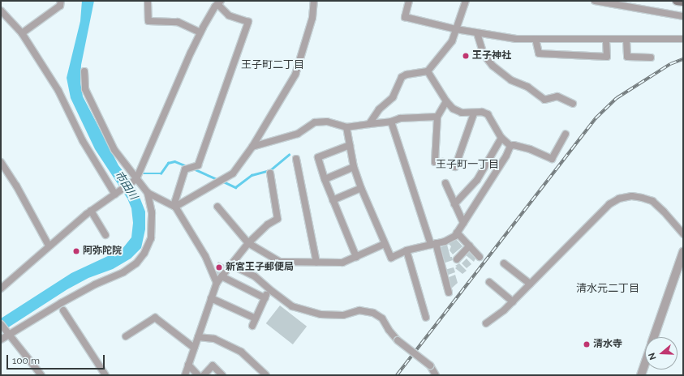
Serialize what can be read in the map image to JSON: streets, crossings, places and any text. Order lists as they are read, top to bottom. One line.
{"districts":["王子町二丁目","王子町一丁目","清水元二丁目"],"water":["市田川"],"places":["王子神社","阿弥陀院","新宮王子郵便局","清水寺"],"scale_bar":"100 m","north":"left"}
